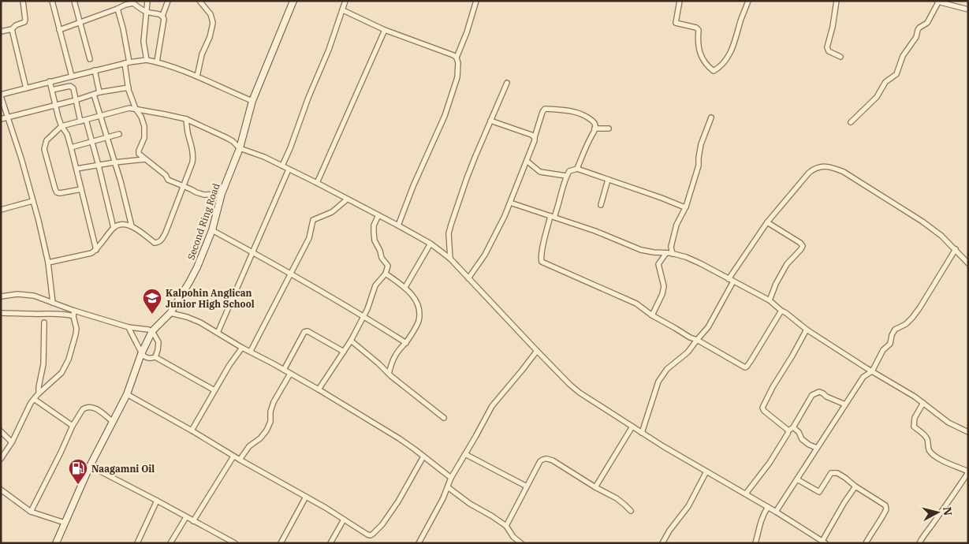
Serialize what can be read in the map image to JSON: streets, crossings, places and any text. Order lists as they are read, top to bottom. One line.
{"streets":{"street":["Second Ring Road"]},"places":{"school or university":["Kalpohin Anglican Junior High School"],"fuel station":["Naagamni Oil"]},"north":"right"}
